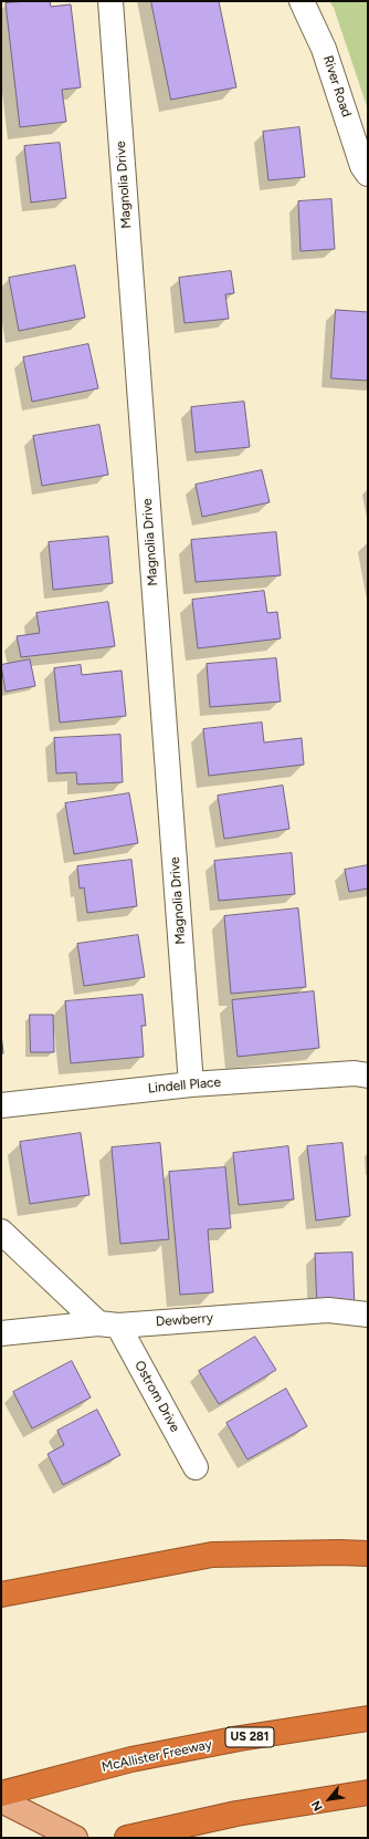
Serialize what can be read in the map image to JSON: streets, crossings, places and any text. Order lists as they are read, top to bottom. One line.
{"streets":{"highway":["US 281","McAllister Freeway"],"street":["River Road","Magnolia Drive","Lindell Place","Dewberry","Ostrom Drive"]},"crossings":[["Magnolia Drive","Lindell Place"],["Dewberry","Ostrom Drive"]],"north":"bottom left"}
